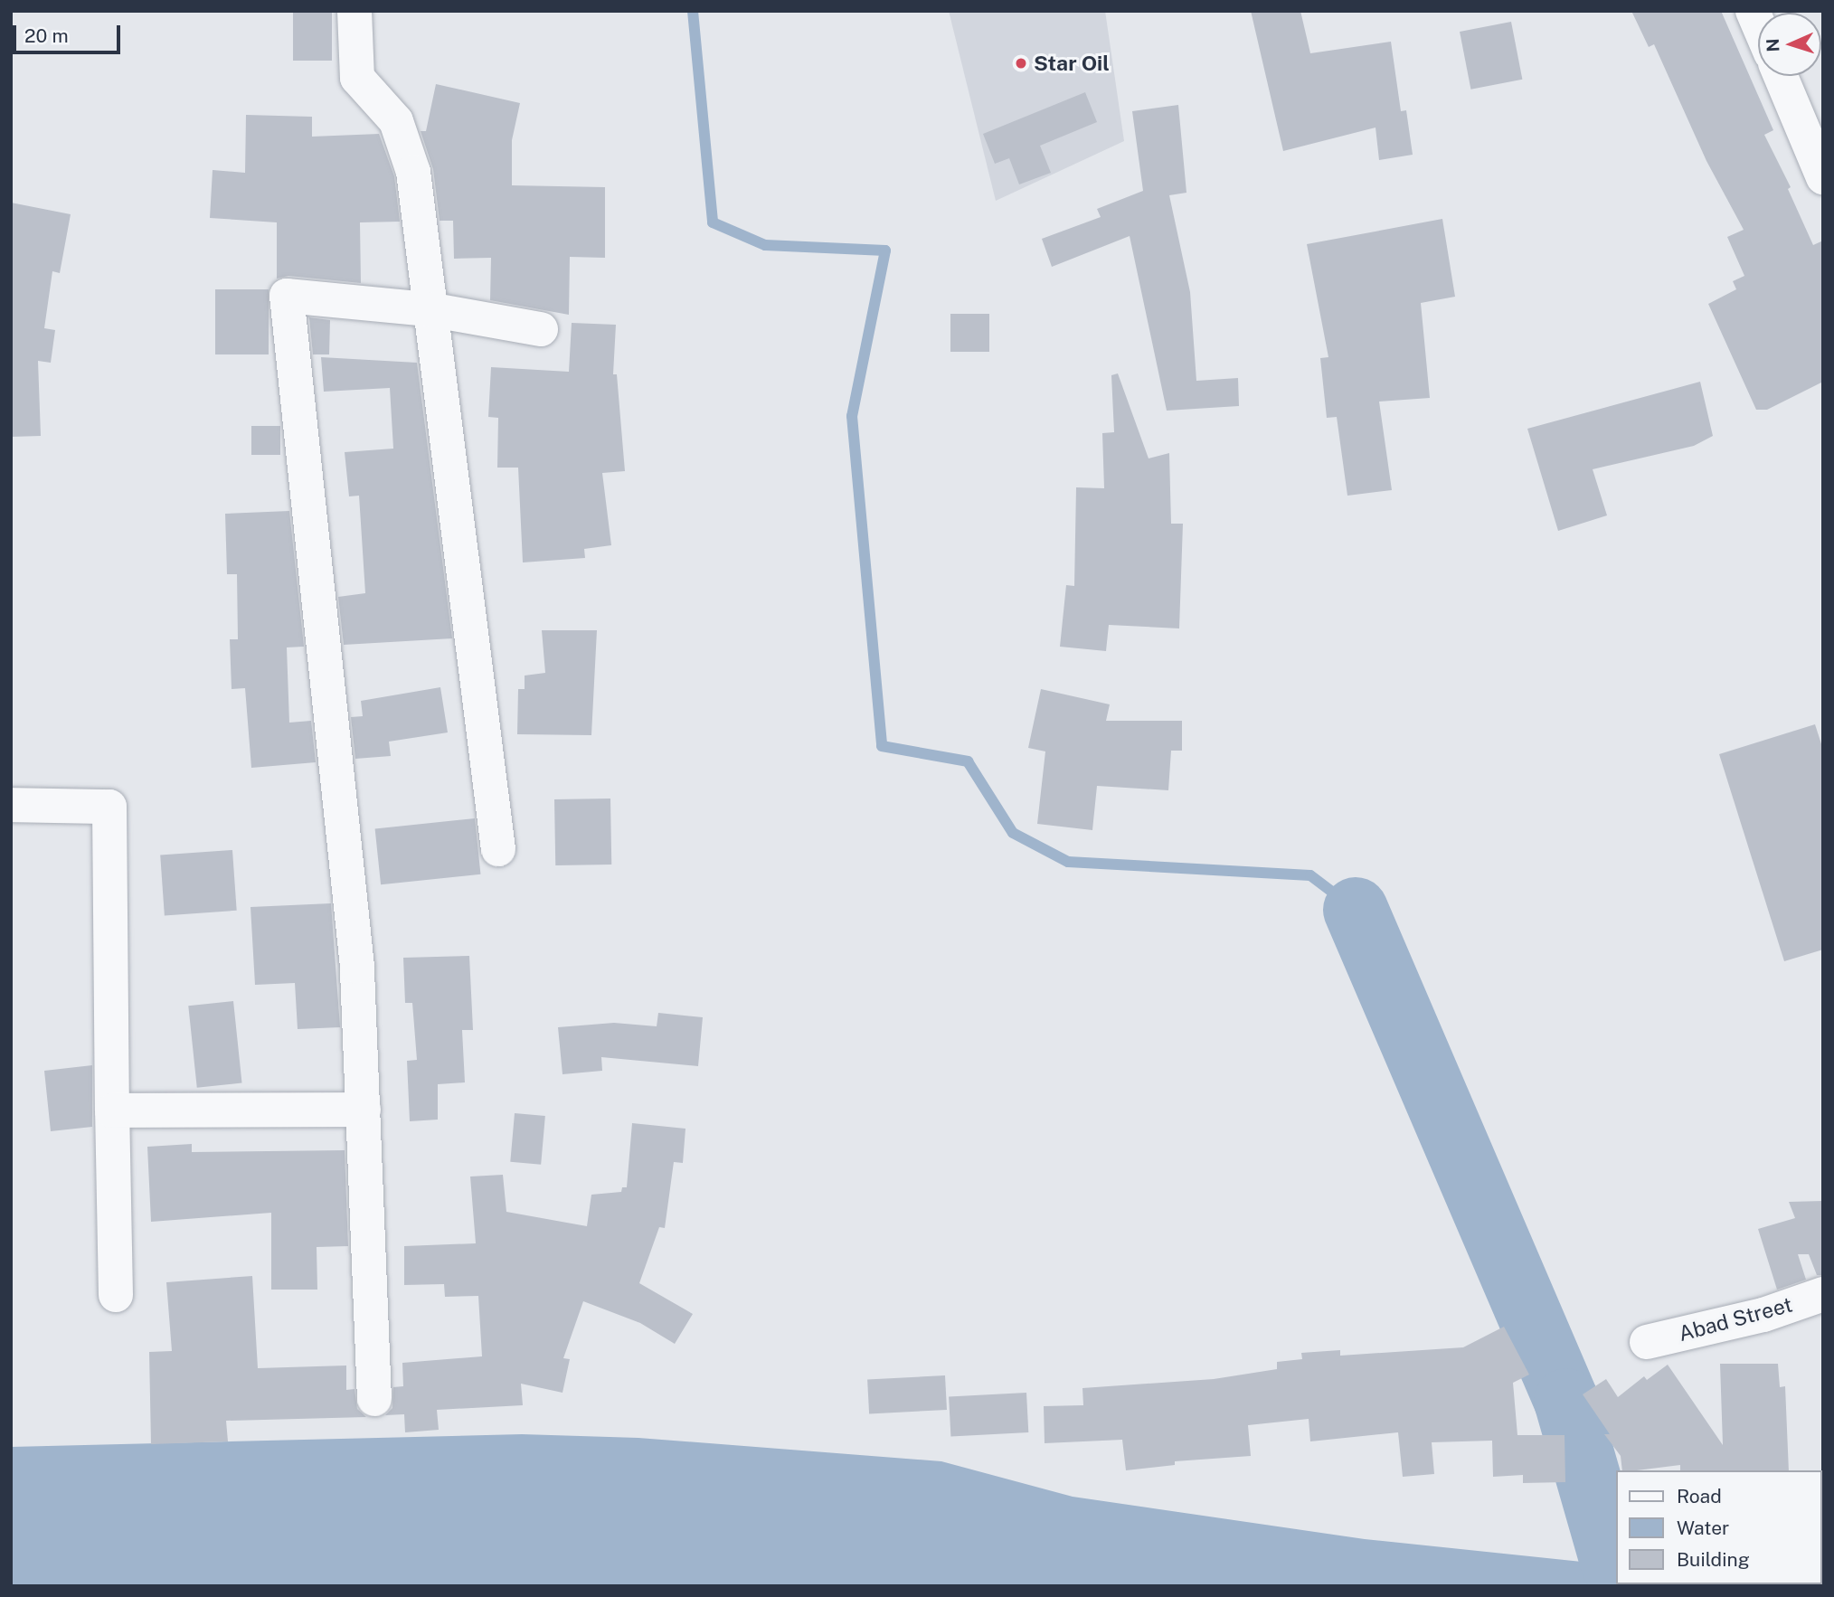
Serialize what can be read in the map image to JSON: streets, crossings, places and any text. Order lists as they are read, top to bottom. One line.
{"streets":{"street":["Abad Street"]},"places":["Star Oil"],"legend":["Road","Water","Building"],"scale_bar":"20 m","north":"left"}
